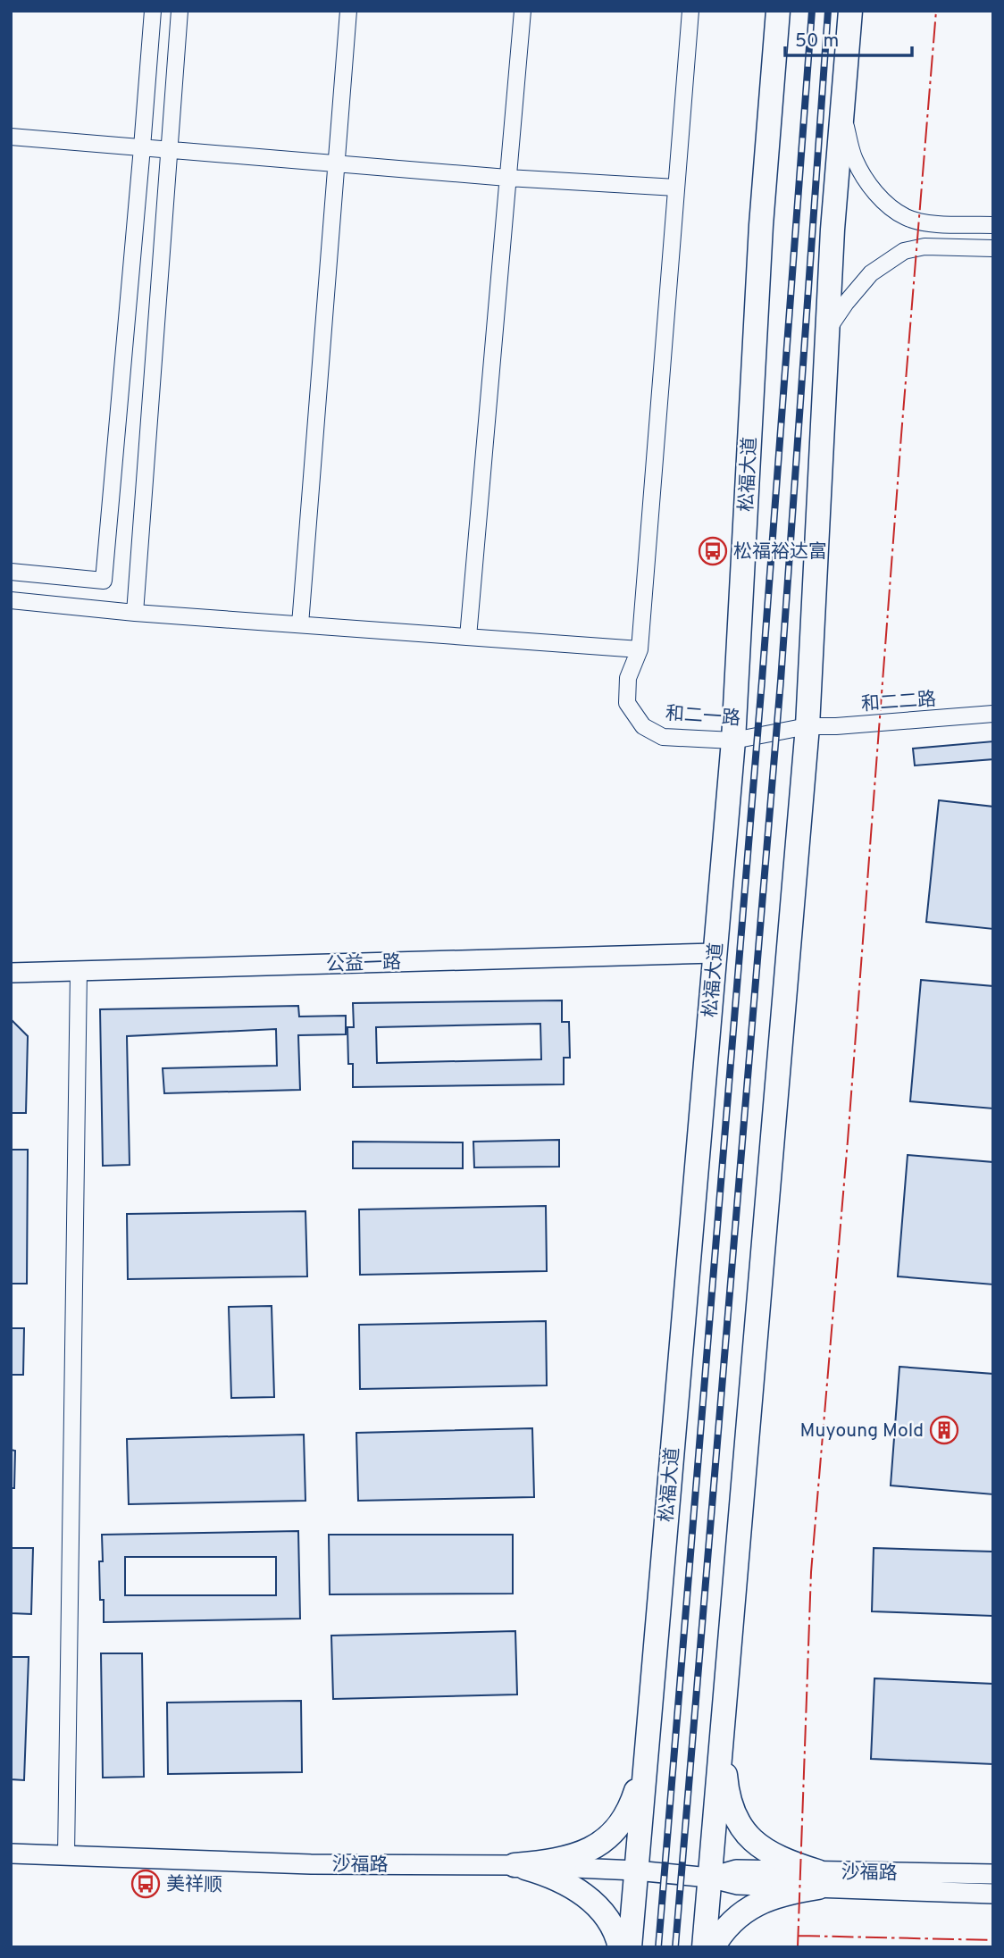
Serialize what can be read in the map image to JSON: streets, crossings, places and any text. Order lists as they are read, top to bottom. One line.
{"streets":{"main road":["松福大道"],"street":["和二二路","和二一路","公益一路","沙福路"]},"crossings":[["松福大道","和二一路"],["松福大道","公益一路"],["松福大道","沙福路"],["和二二路","和二一路"]],"places":{"bus stop":["松福裕达富","美祥顺"],"building":["Muyoung Mold"]},"scale_bar":"50 m"}
